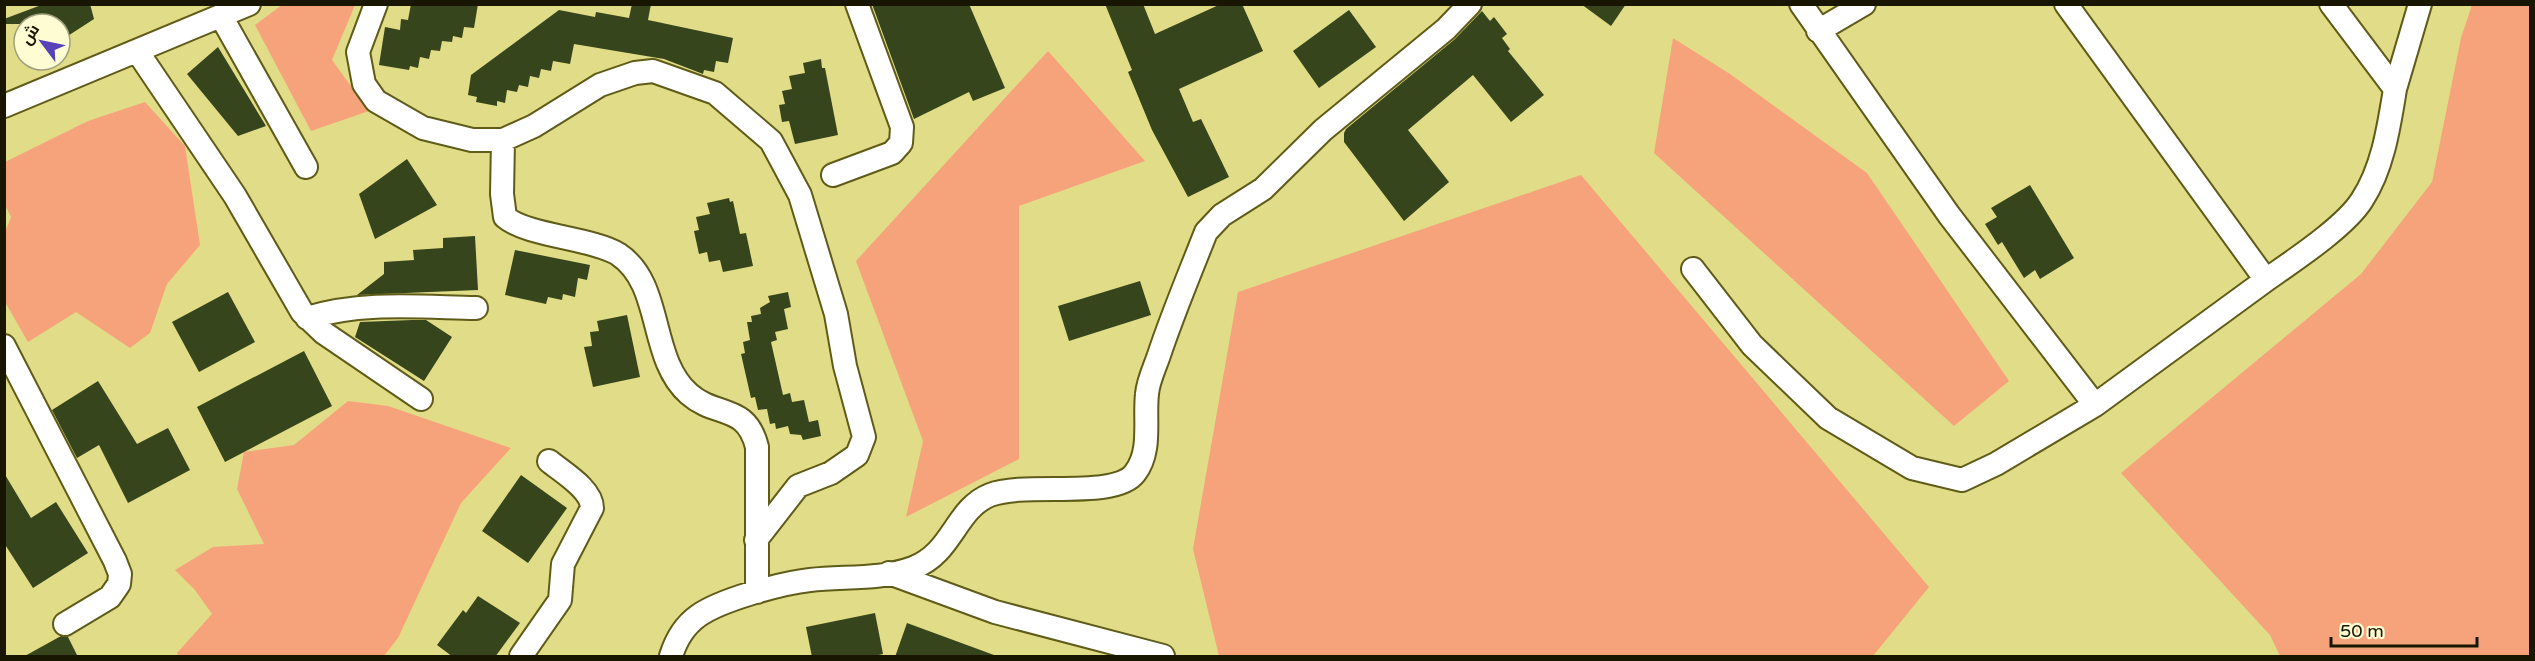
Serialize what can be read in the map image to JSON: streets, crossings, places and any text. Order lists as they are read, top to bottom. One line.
{"scale_bar":"50 m","north":"top left"}
